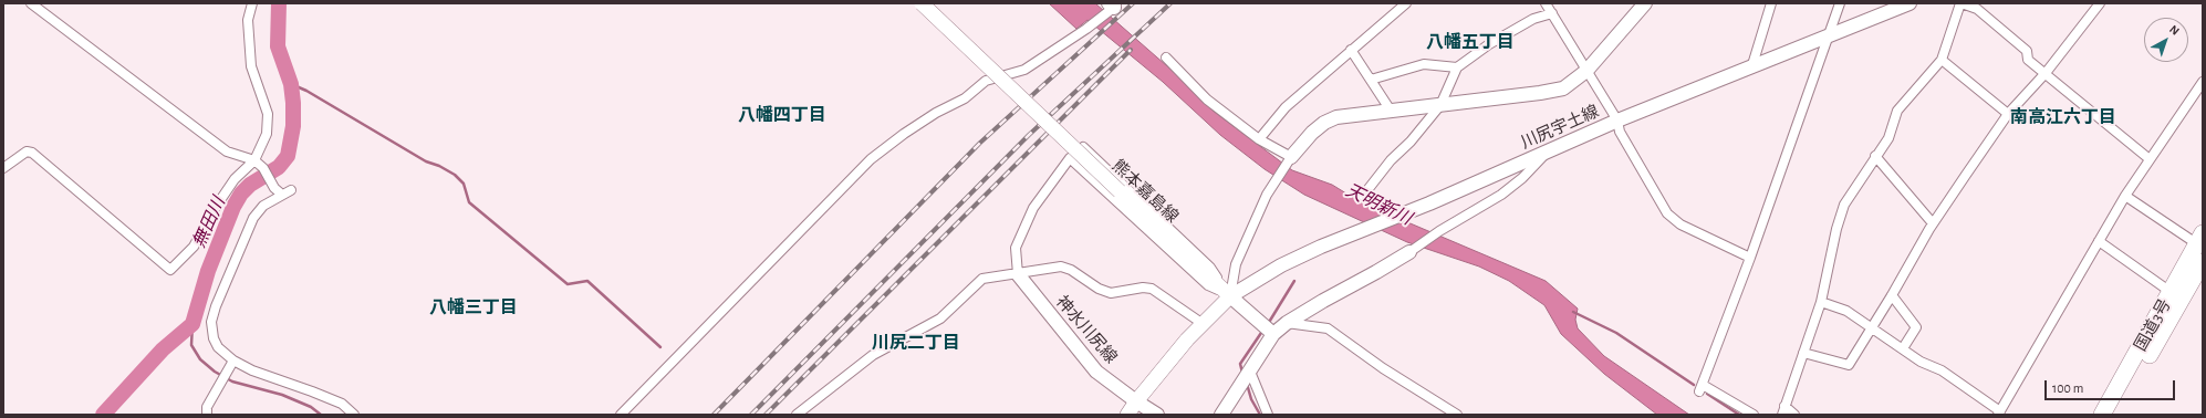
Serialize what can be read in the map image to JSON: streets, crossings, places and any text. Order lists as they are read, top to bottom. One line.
{"streets":{"highway":["国道3号"],"main road":["川尻宇土線","熊本嘉島線","神水川尻線"]},"crossings":[["川尻宇土線","熊本嘉島線"]],"districts":["八幡五丁目","八幡四丁目","南高江六丁目","八幡三丁目","川尻二丁目"],"water":["天明新川","無田川"],"scale_bar":"100 m","north":"top right"}
